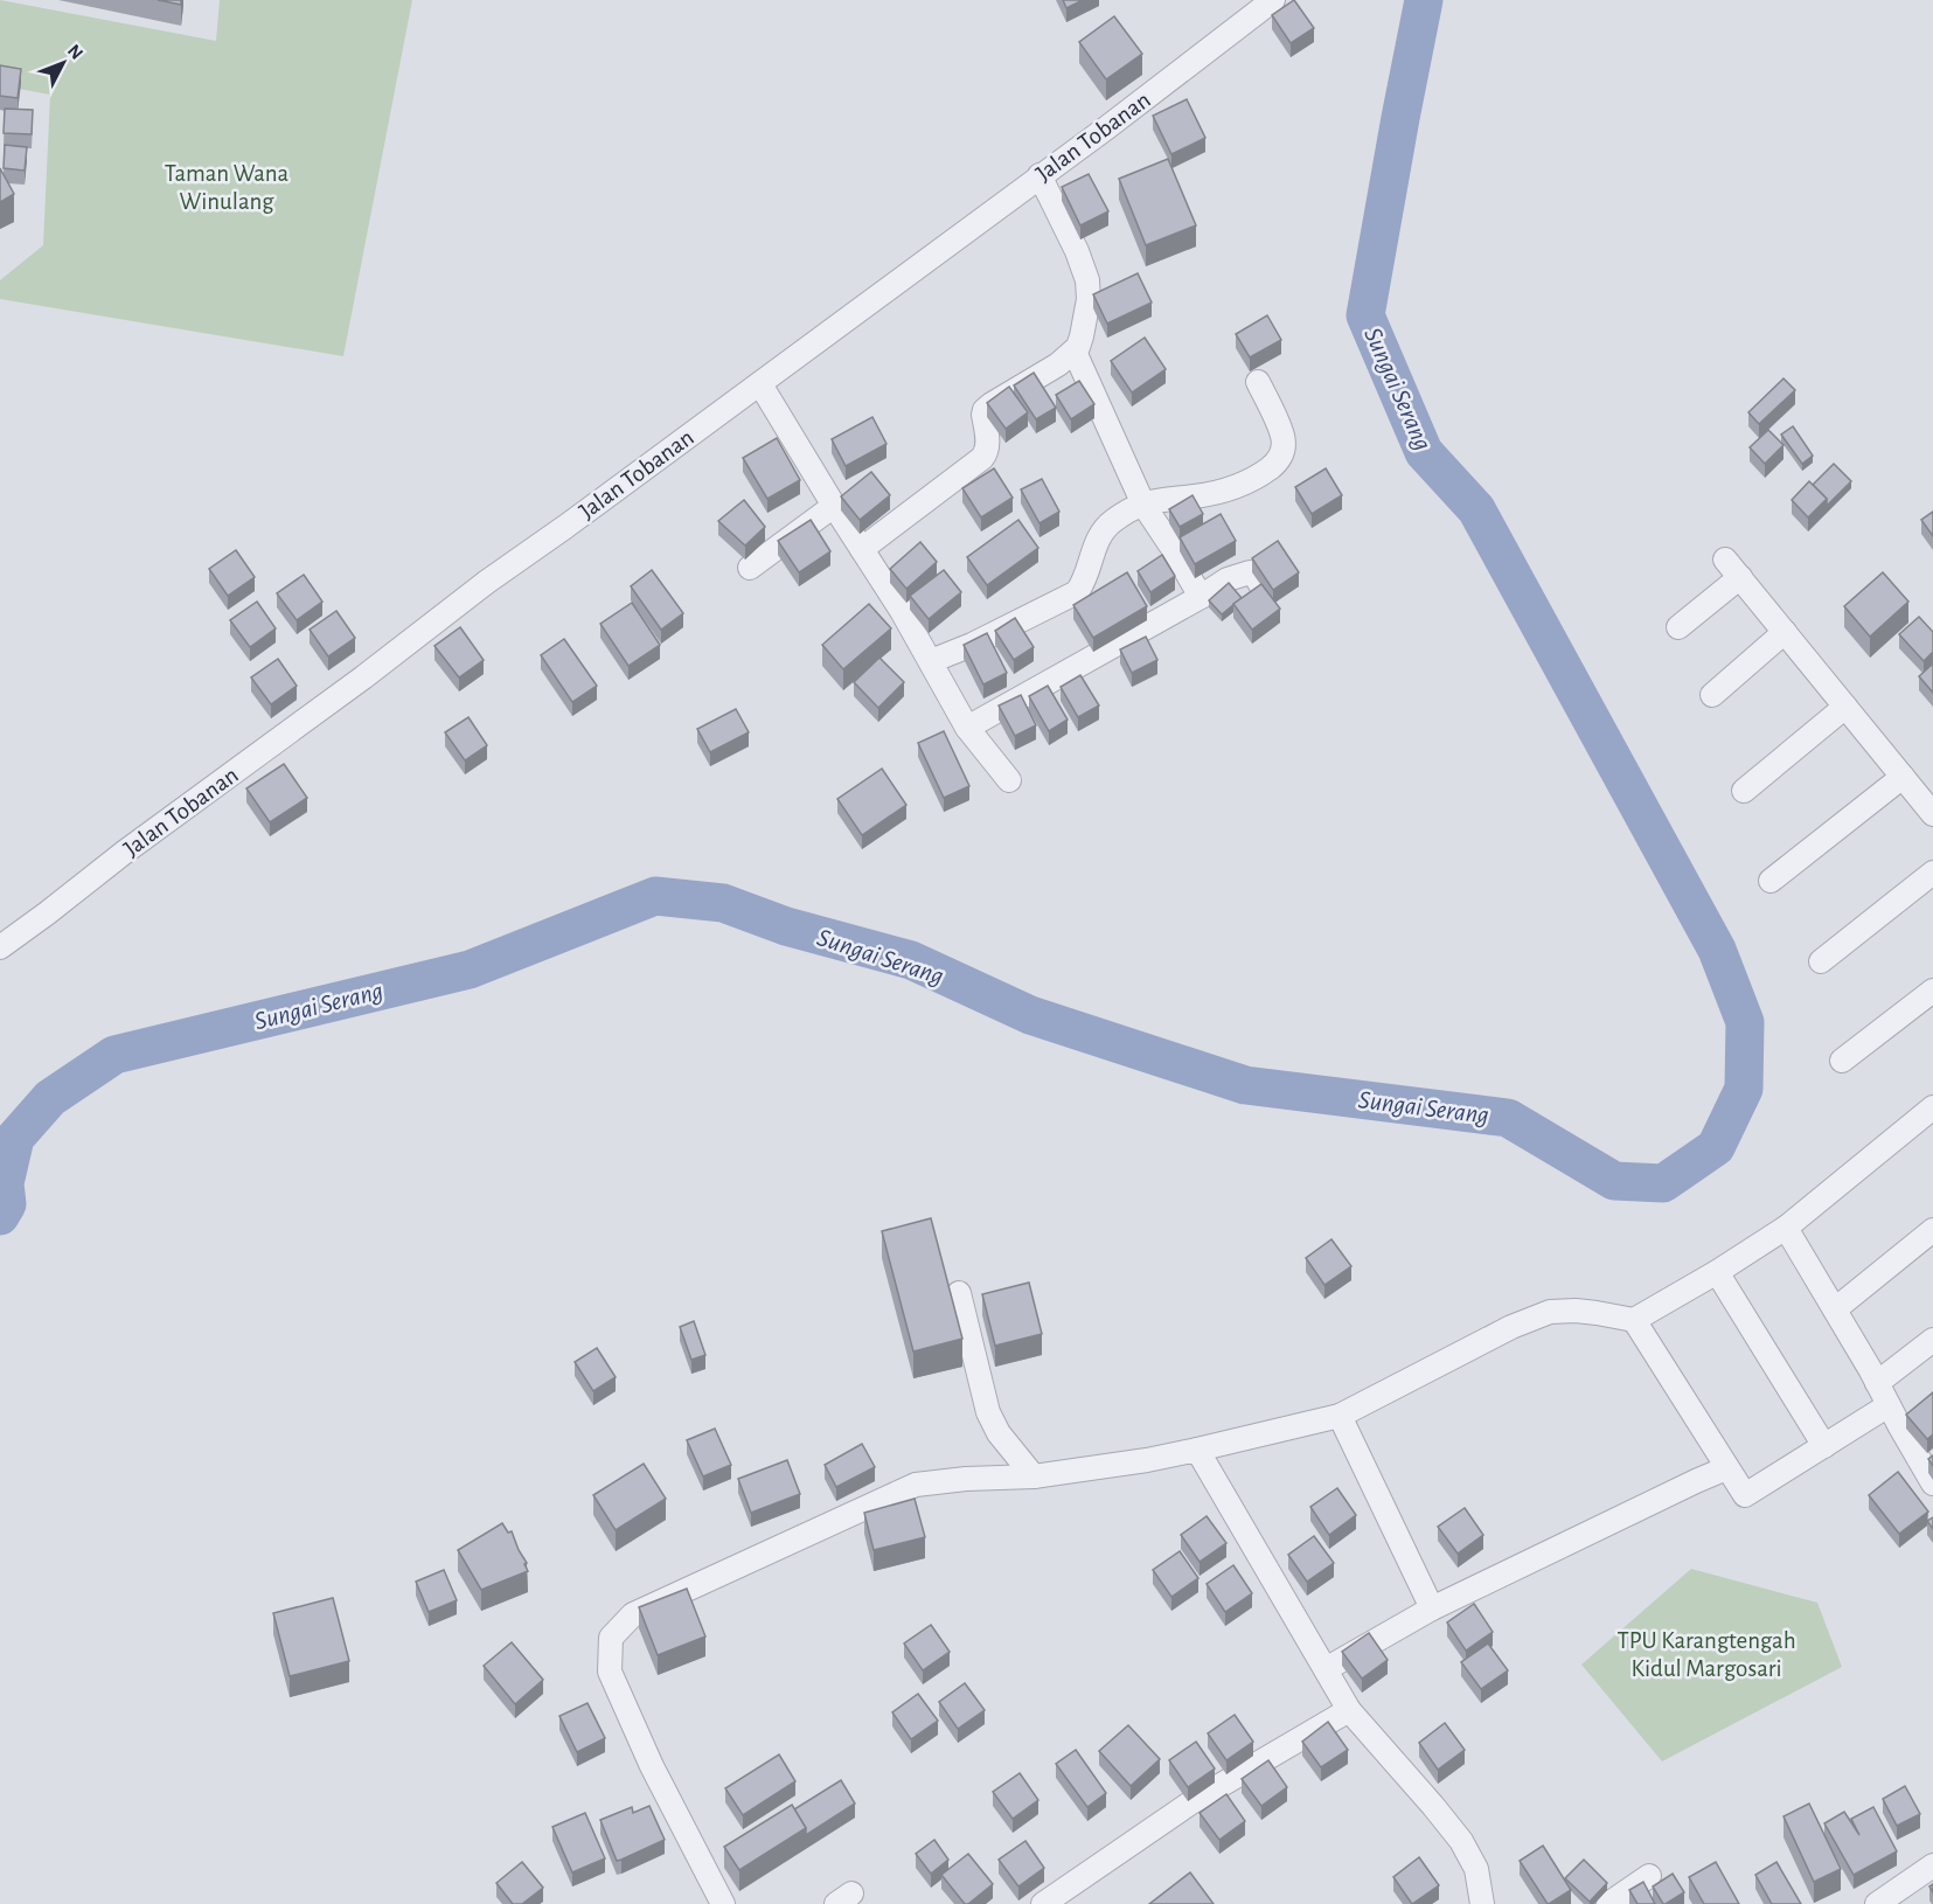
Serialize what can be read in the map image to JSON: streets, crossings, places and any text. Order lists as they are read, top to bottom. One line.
{"streets":{"street":["Jalan Tobanan"]},"water":["Sungai Serang"],"parks":["Taman Wana Winulang","TPU Karangtengah Kidul Margosari"],"north":"top right"}
